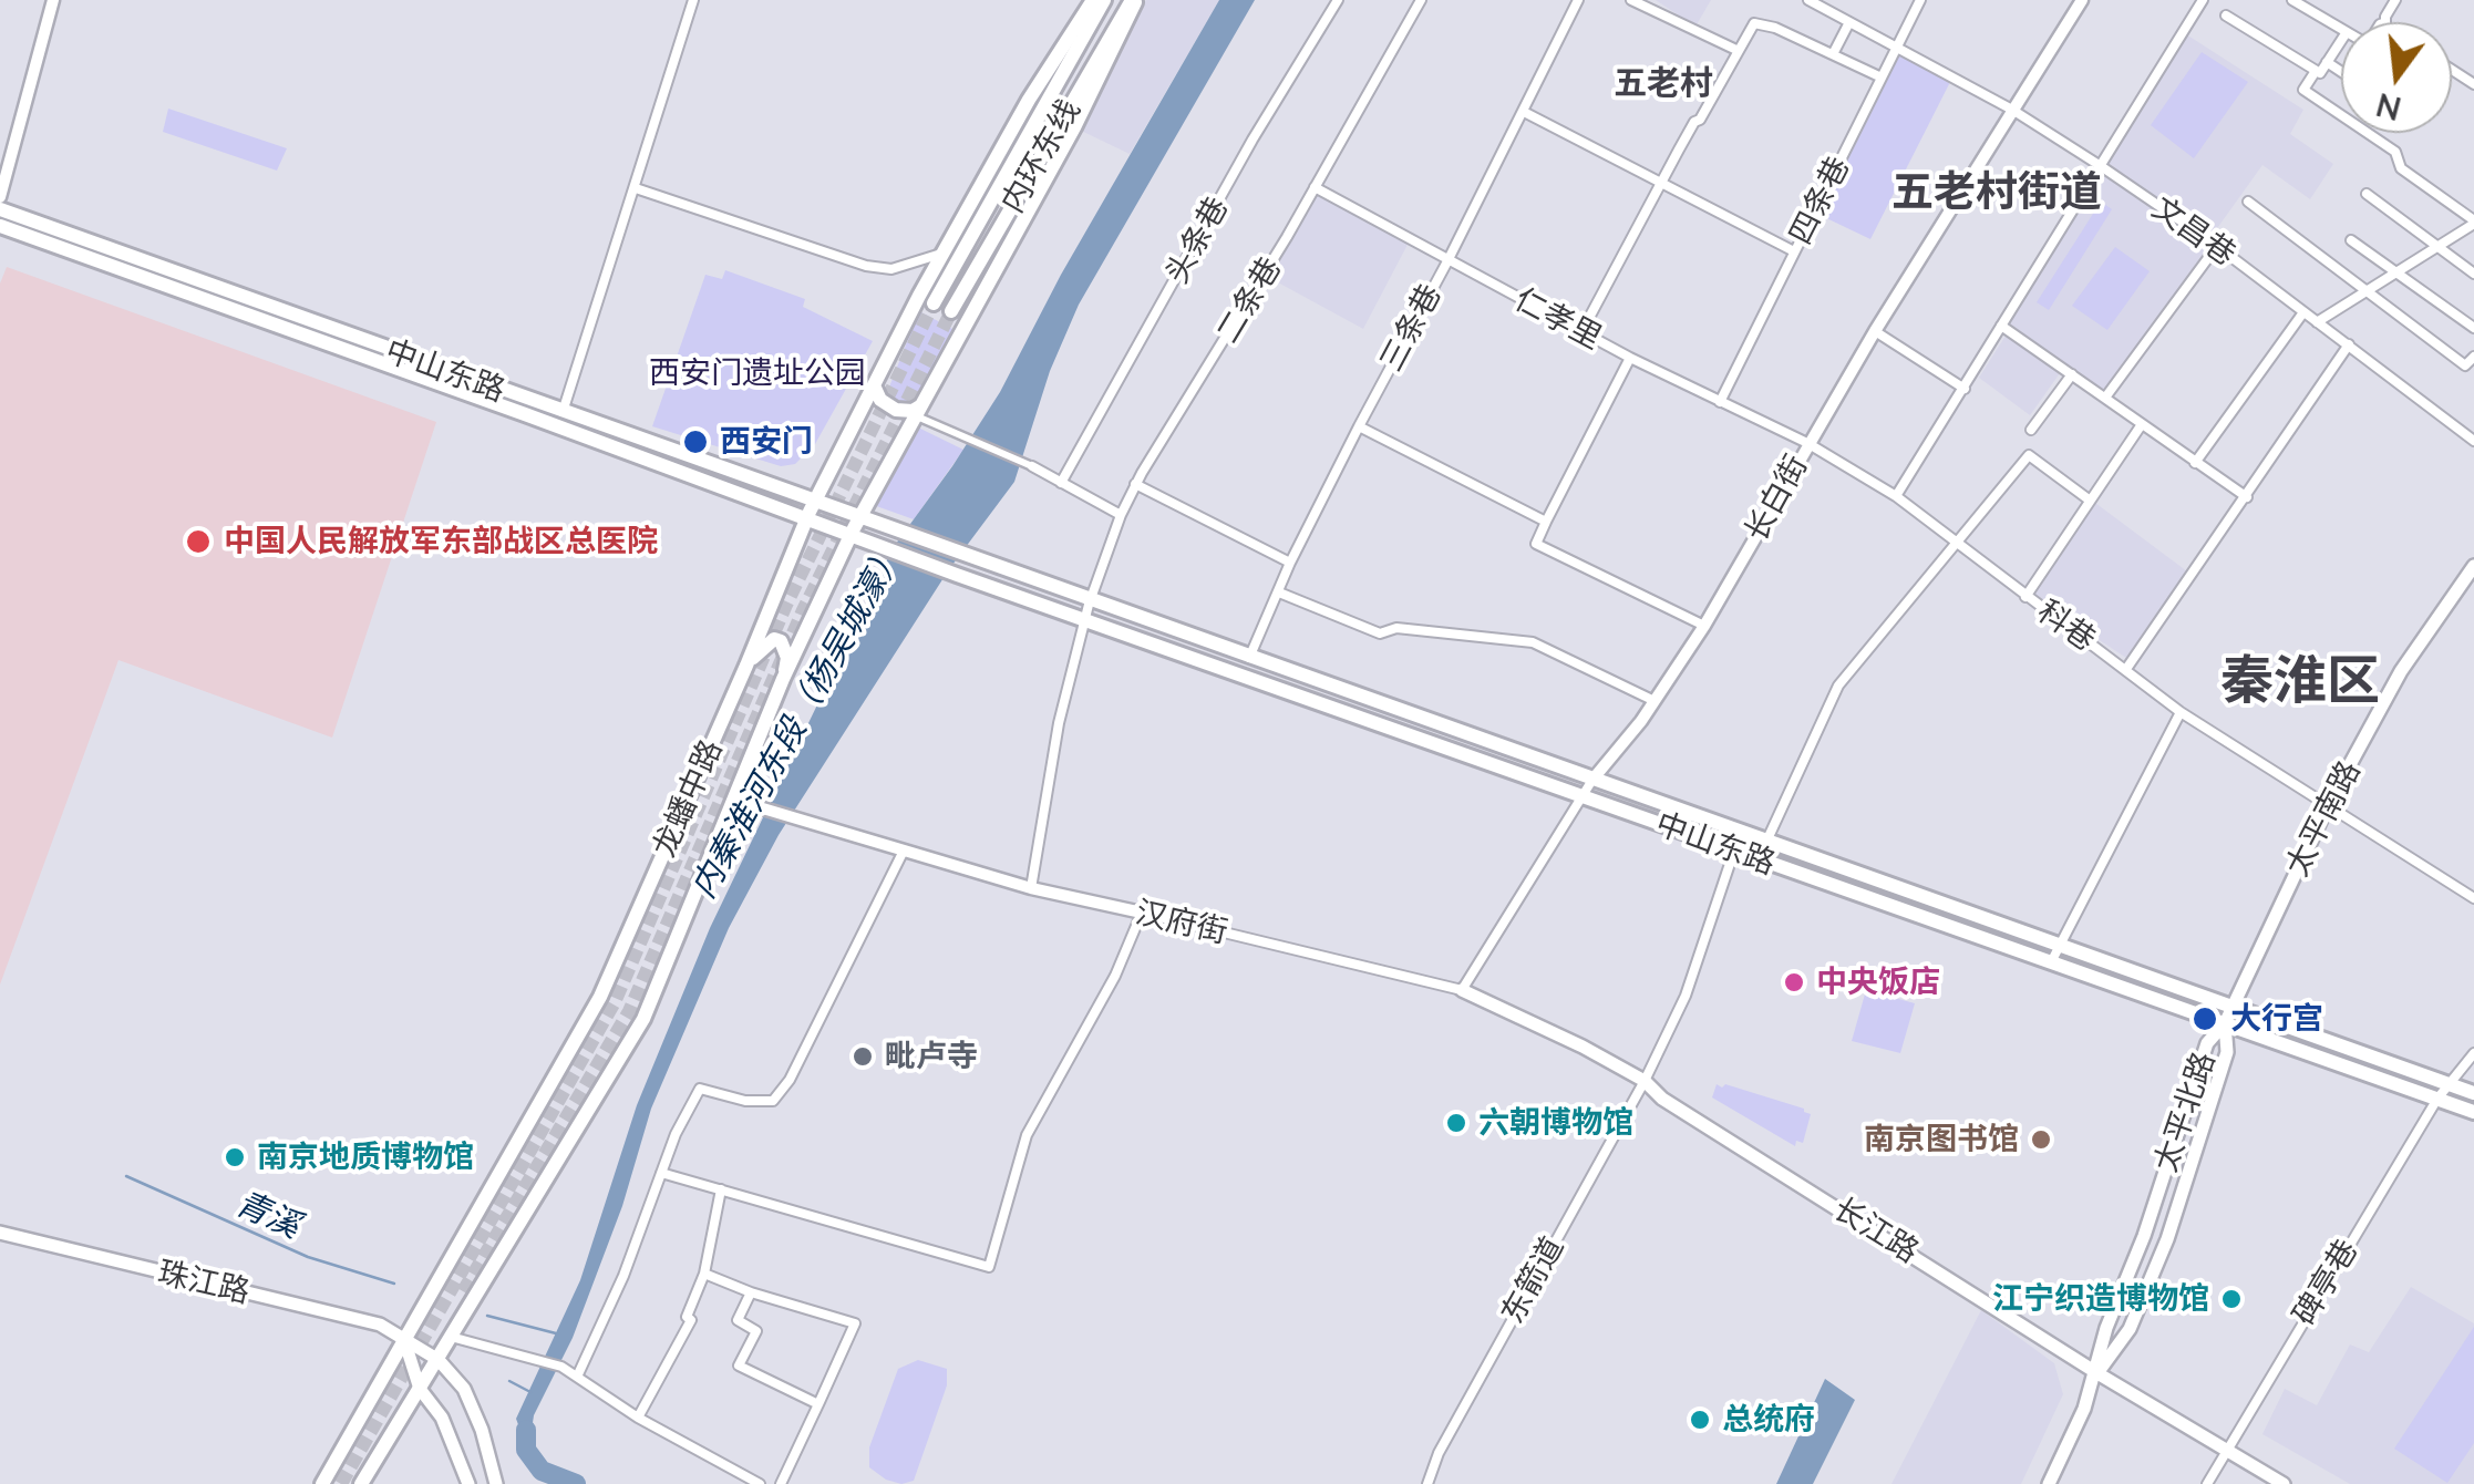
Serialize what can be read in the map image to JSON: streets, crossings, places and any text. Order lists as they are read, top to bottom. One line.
{"streets":{"main road":["内环东线","中山东路","龙蟠中路","太平南路","太平北路","长江路","珠江路"],"street":["四条巷","文昌巷","头条巷","二条巷","仁孝里","三条巷","长白街","科巷","汉府街","东箭道","碑亭巷"]},"crossings":[["内环东线","龙蟠中路"],["四条巷","文昌巷"],["四条巷","仁孝里"],["文昌巷","长白街"],["二条巷","仁孝里"],["二条巷","中山东路"],["二条巷","汉府街"],["仁孝里","三条巷"],["仁孝里","长白街"],["仁孝里","科巷"],["三条巷","中山东路"],["中山东路","长白街"],["中山东路","龙蟠中路"],["中山东路","太平南路"],["中山东路","太平北路"],["中山东路","东箭道"],["中山东路","碑亭巷"],["长白街","科巷"],["长白街","汉府街"],["长白街","长江路"],["科巷","太平南路"],["龙蟠中路","汉府街"],["龙蟠中路","珠江路"],["太平南路","太平北路"],["汉府街","长江路"],["太平北路","长江路"],["长江路","东箭道"],["长江路","碑亭巷"]],"districts":["五老村","五老村街道","秦淮区"],"water":["内秦淮河东段（杨吴城濠）","青溪"],"parks":["西安门遗址公园"],"places":["西安门","中国人民解放军东部战区总医院","中央饭店","大行宫","毗卢寺","六朝博物馆","南京图书馆","南京地质博物馆","江宁织造博物馆","总统府"],"north":"bottom"}
